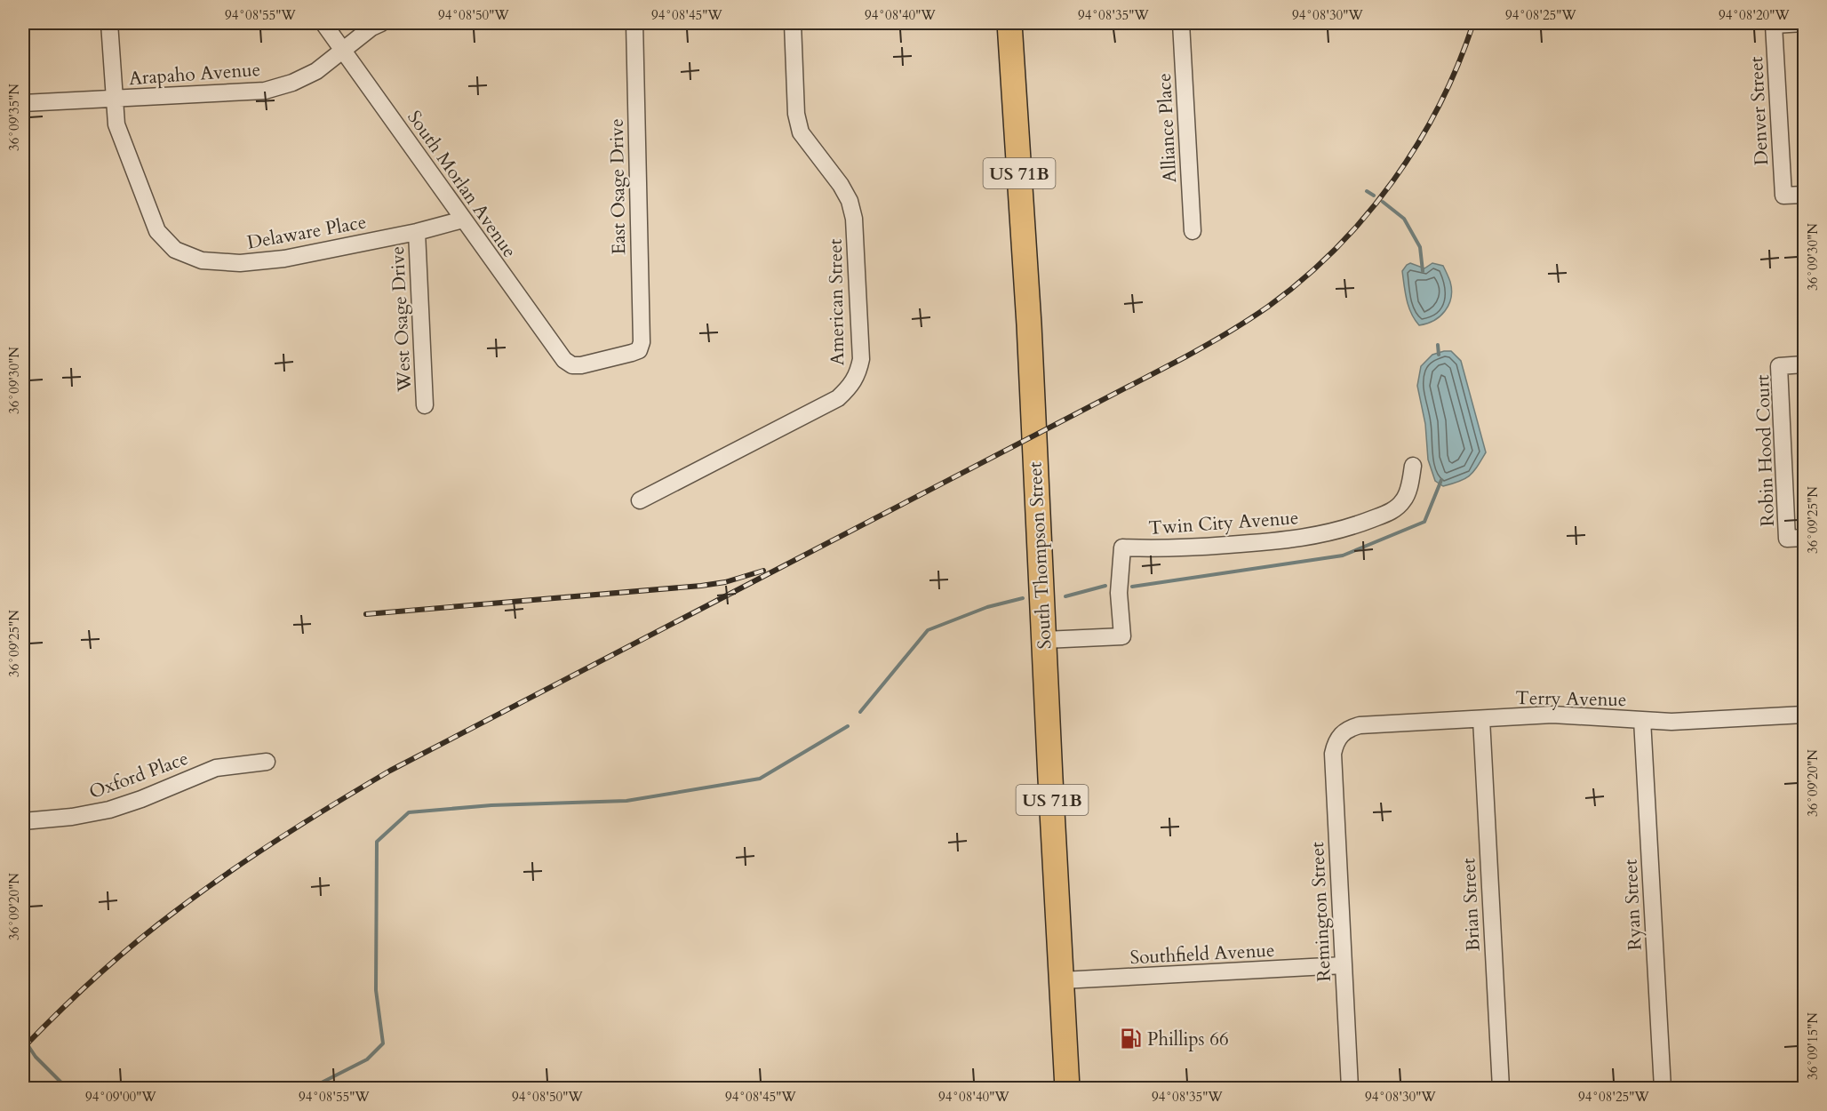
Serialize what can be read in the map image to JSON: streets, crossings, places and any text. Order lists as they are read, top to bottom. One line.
{"streets":{"highway":["US 71B","South Thompson Street"],"street":["Arapaho Avenue","Denver Street","Alliance Place","South Morlan Avenue","East Osage Drive","Delaware Place","American Street","West Osage Drive","Robin Hood Court","Twin City Avenue","Terry Avenue","Oxford Place","Brian Street","Ryan Street","Remington Street","Southfield Avenue"]},"crossings":[["Arapaho Avenue","South Morlan Avenue"],["Arapaho Avenue","Delaware Place"],["South Morlan Avenue","East Osage Drive"],["South Morlan Avenue","Delaware Place"],["Delaware Place","West Osage Drive"],["Twin City Avenue","South Thompson Street"],["South Thompson Street","Southfield Avenue"],["Terry Avenue","Brian Street"],["Terry Avenue","Ryan Street"],["Terry Avenue","Remington Street"],["Remington Street","Southfield Avenue"]],"places":{"fuel station":["Phillips 66"]},"coordinates":["94°08'55\"W","94°08'50\"W","94°08'45\"W","94°08'40\"W","94°08'35\"W","94°08'30\"W","94°08'25\"W","94°08'20\"W","36°09'35\"N","36°09'30\"N","36°09'25\"N","36°09'20\"N","36°09'15\"N","94°09'00\"W"]}
